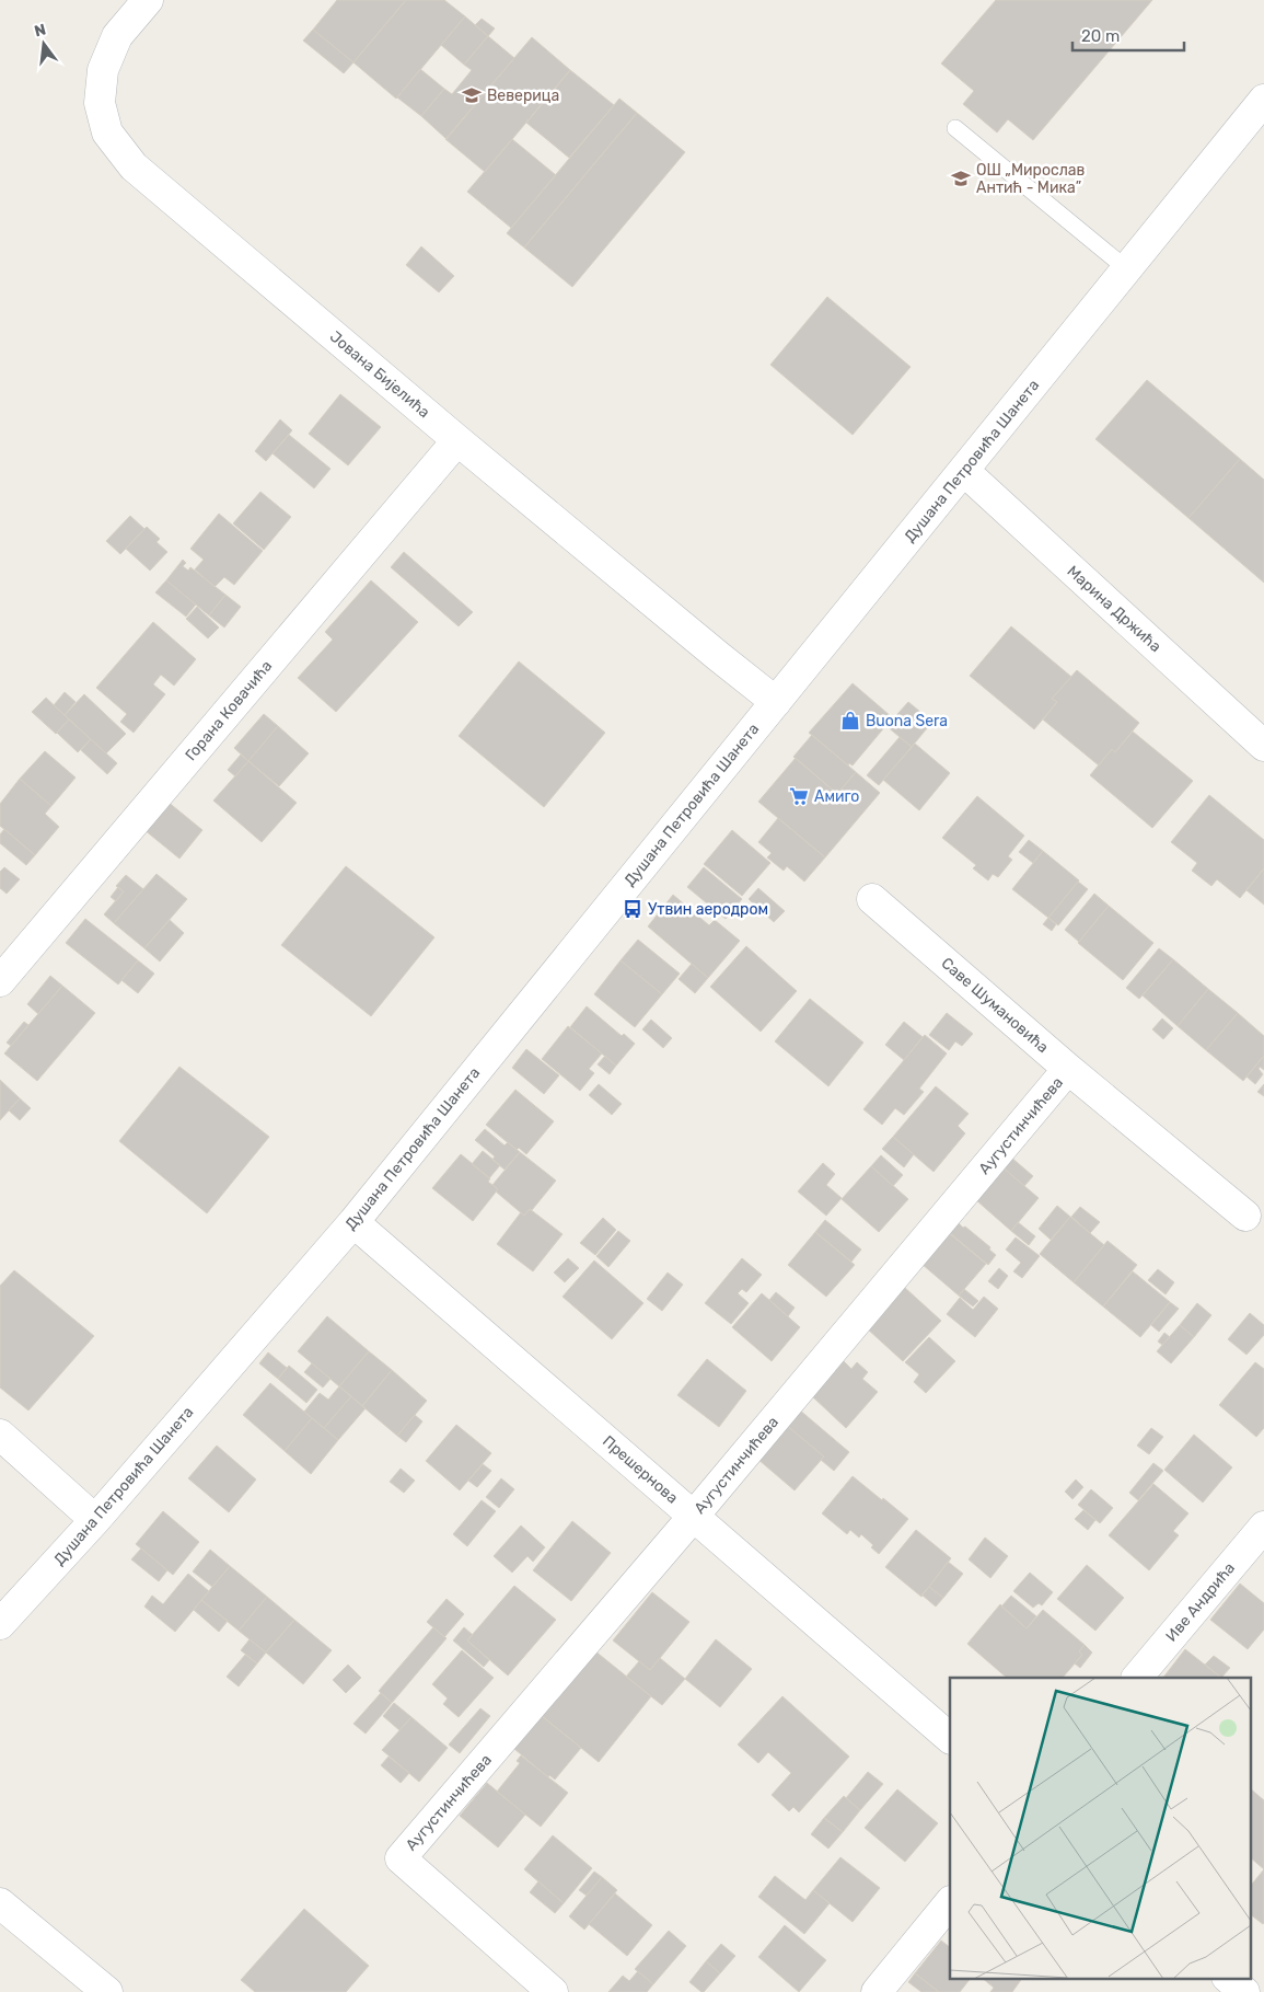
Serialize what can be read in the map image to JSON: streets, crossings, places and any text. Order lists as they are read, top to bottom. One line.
{"streets":{"street":["Јована Бијелића","Душана Петровића Шанета","Марина Држића","Горана Ковачића","Саве Шумановића","Аугустинчићева","Прешернова","Иве Андрића"]},"crossings":[["Јована Бијелића","Душана Петровића Шанета"],["Јована Бијелића","Горана Ковачића"],["Душана Петровића Шанета","Марина Држића"],["Душана Петровића Шанета","Прешернова"],["Саве Шумановића","Аугустинчићева"],["Аугустинчићева","Прешернова"]],"places":{"school or university":["Веверица","ОШ „Мирослав Антић - Мика”"],"shop":["Buona Sera"],"supermarket":["Амиго"],"bus stop":["Утвин аеродром"]},"scale_bar":"20 m","north":"top"}
